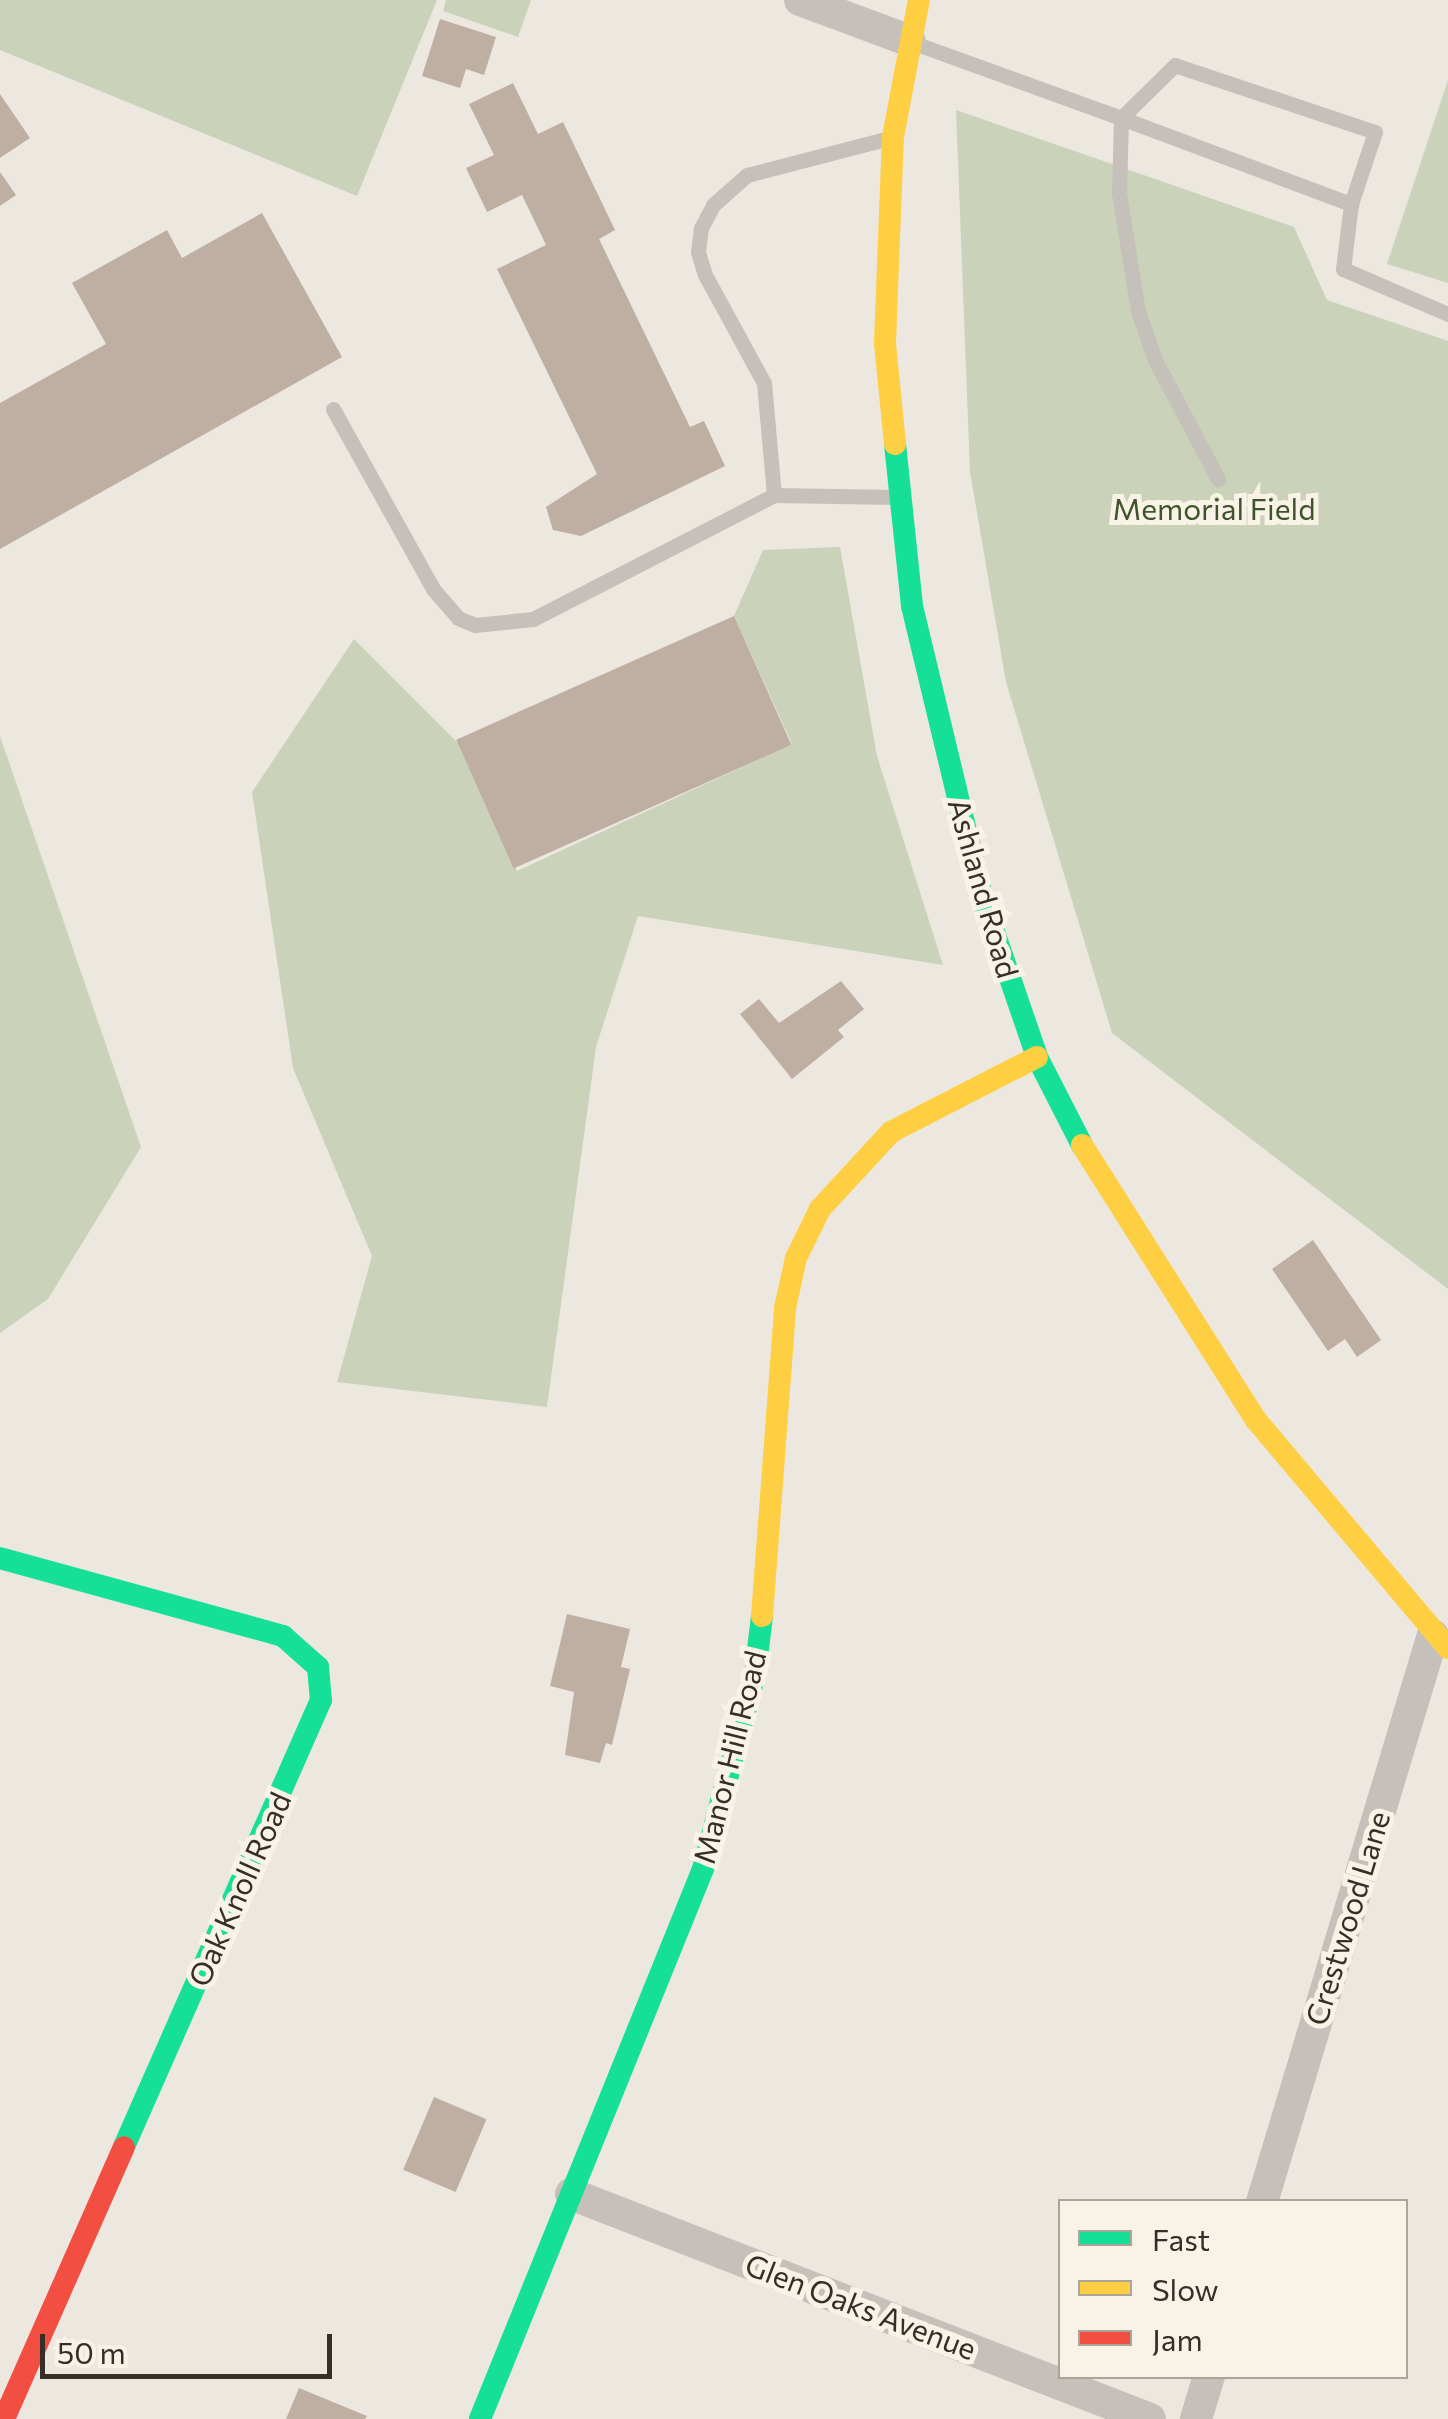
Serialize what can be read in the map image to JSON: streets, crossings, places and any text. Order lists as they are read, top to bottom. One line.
{"streets":{"street":["Ashland Road","Manor Hill Road","Oak Knoll Road","Crestwood Lane","Glen Oaks Avenue"]},"crossings":[["Ashland Road","Manor Hill Road"],["Ashland Road","Crestwood Lane"],["Manor Hill Road","Glen Oaks Avenue"]],"parks":["Memorial Field"],"legend":["Fast","Slow","Jam"],"scale_bar":"50 m"}
